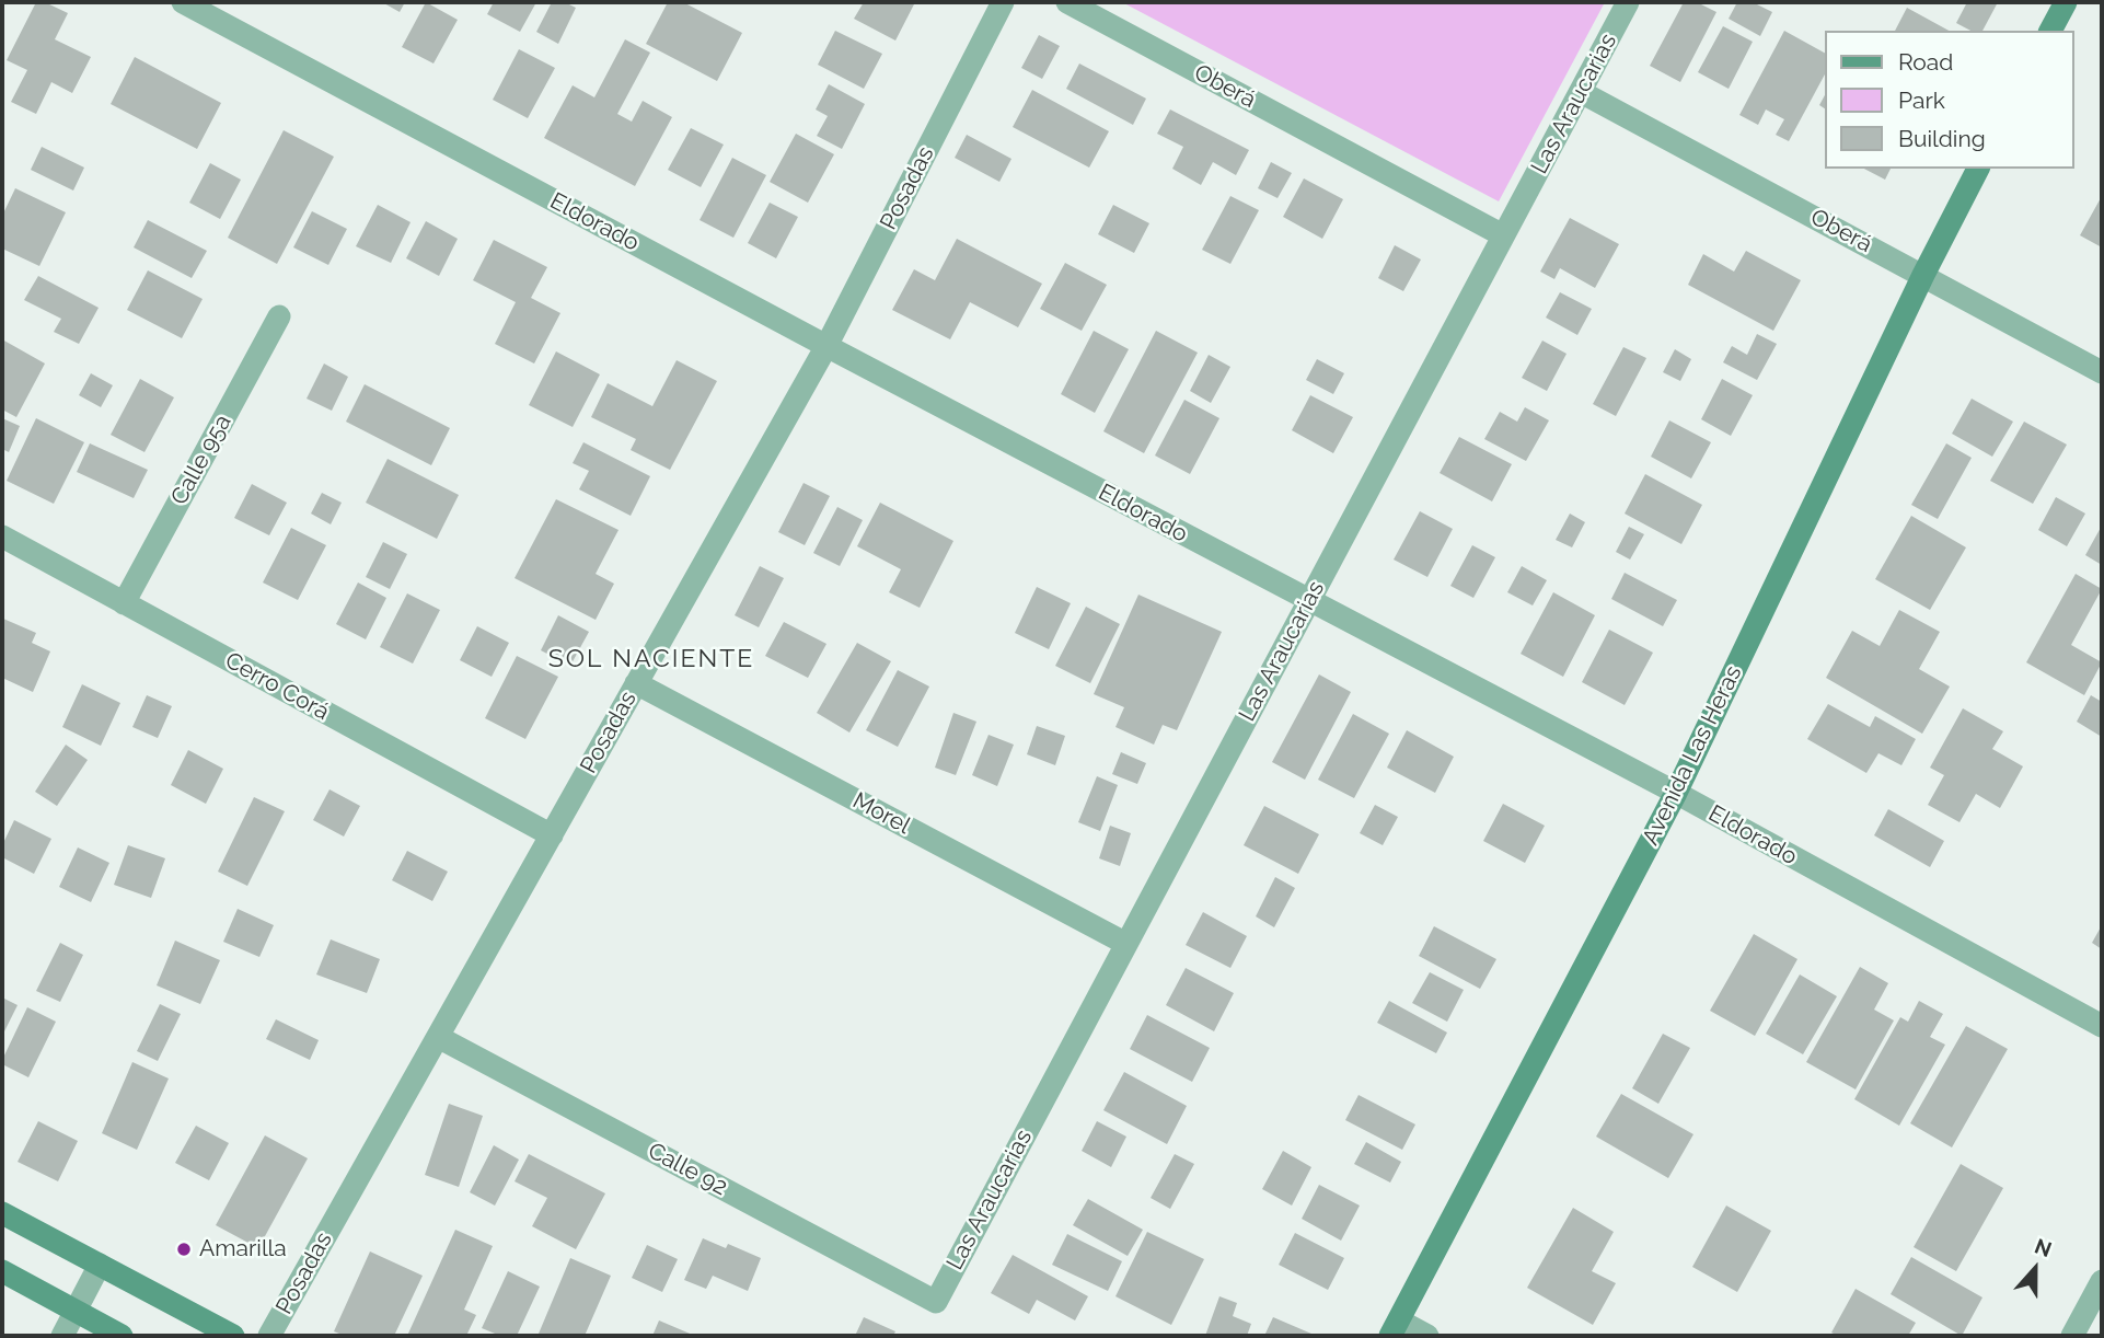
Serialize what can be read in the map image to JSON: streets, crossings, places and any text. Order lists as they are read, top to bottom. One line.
{"streets":{"main road":["Avenida Las Heras"],"street":["Oberá","Las Araucarias","Posadas","Eldorado","Calle 95a","Cerro Corá","Morel","Calle 92"]},"crossings":[["Oberá","Las Araucarias"],["Oberá","Avenida Las Heras"],["Las Araucarias","Eldorado"],["Las Araucarias","Morel"],["Las Araucarias","Calle 92"],["Posadas","Eldorado"],["Posadas","Cerro Corá"],["Posadas","Morel"],["Posadas","Calle 92"],["Eldorado","Avenida Las Heras"],["Calle 95a","Cerro Corá"]],"districts":["SOL NACIENTE"],"places":["Amarilla"],"legend":["Road","Park","Building"],"north":"top"}
